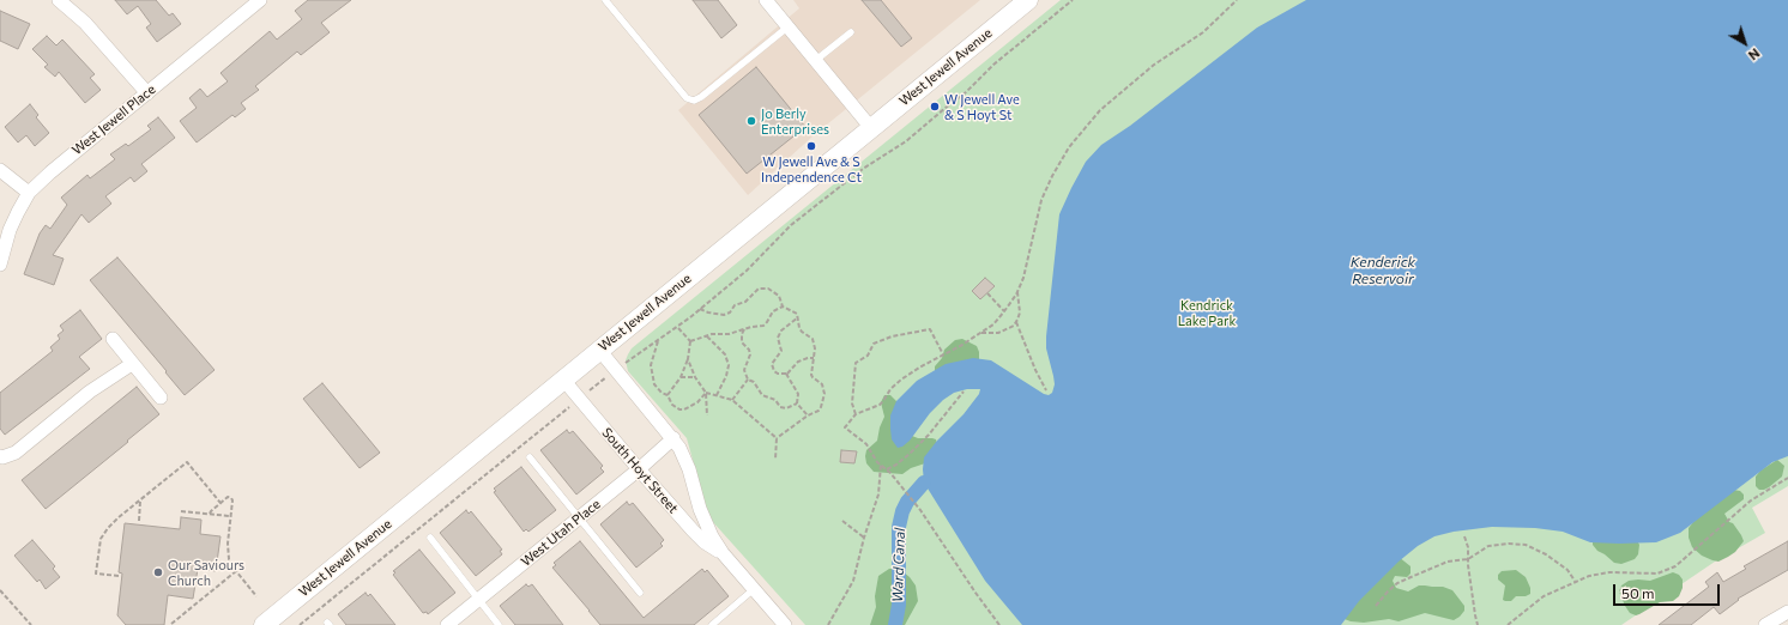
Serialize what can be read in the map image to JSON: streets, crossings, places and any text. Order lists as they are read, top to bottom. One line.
{"streets":{"main road":["West Jewell Avenue"],"street":["West Jewell Place","South Hoyt Street","West Utah Place"]},"crossings":[["West Jewell Avenue","South Hoyt Street"],["South Hoyt Street","West Utah Place"]],"water":["Kenderick Reservoir","Ward Canal"],"parks":["Kendrick Lake Park"],"places":["W Jewell Ave & S Hoyt St","Jo Berly Enterprises","W Jewell Ave & S Independence Ct","Our Saviours Church"],"scale_bar":"50 m","north":"bottom right"}
